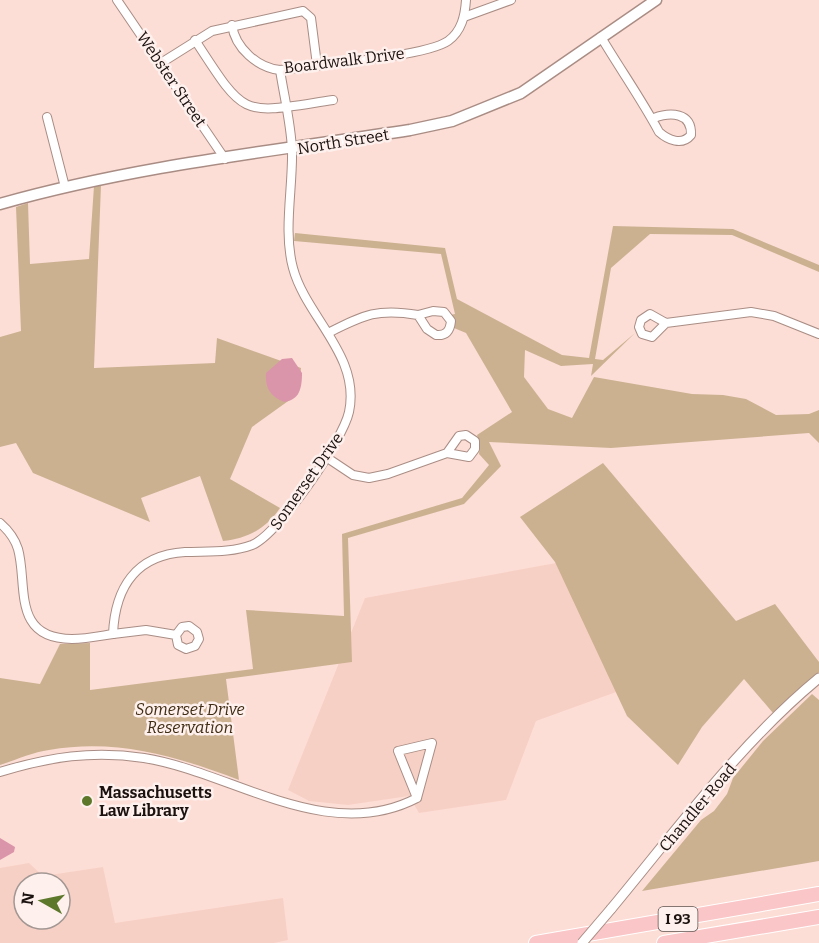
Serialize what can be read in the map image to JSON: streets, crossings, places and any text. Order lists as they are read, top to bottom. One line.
{"streets":{"highway":["I 93"],"main road":["North Street"],"street":["Boardwalk Drive","Webster Street","Somerset Drive","Chandler Road"]},"crossings":[["Boardwalk Drive","Somerset Drive"],["Webster Street","North Street"],["North Street","Somerset Drive"]],"parks":["Somerset Drive Reservation"],"places":["Massachusetts Law Library"],"north":"left"}
